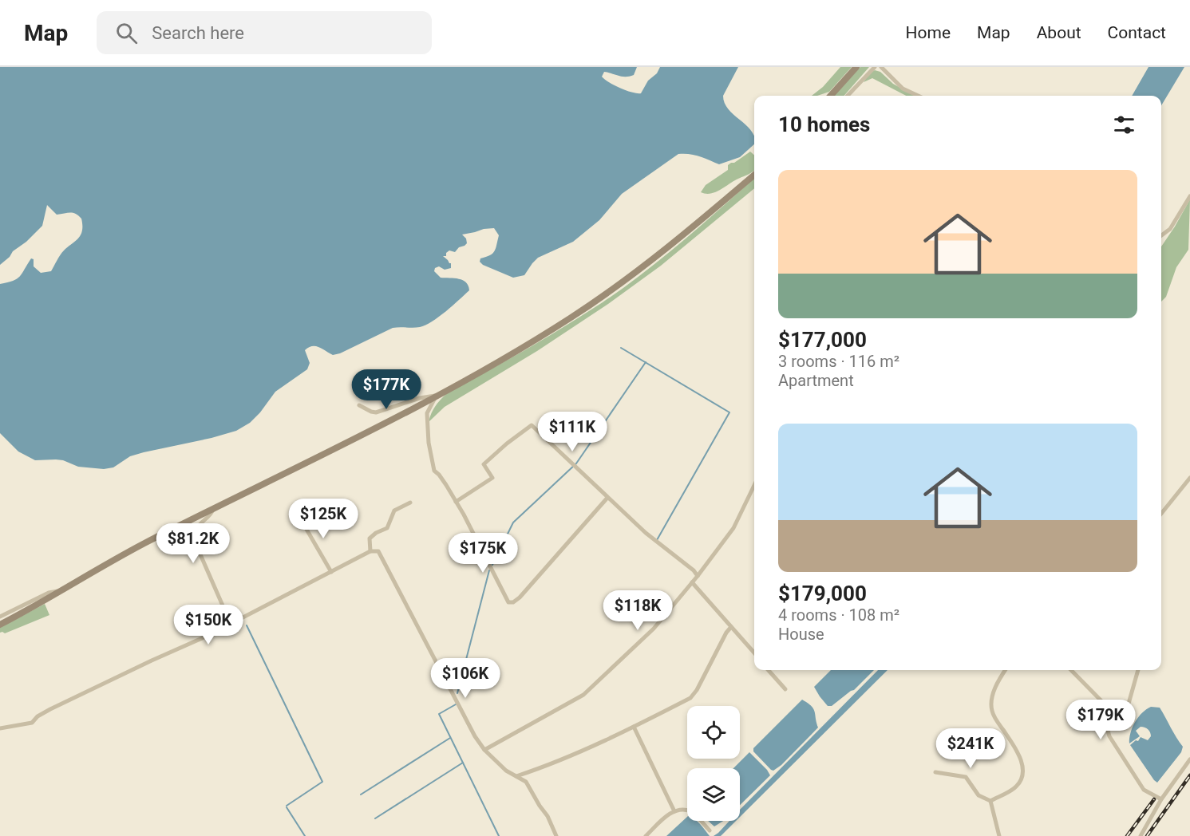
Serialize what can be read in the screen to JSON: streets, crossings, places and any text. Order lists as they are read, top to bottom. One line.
{"page":{"header":"Map","search":"Search here","nav":["Home","Map","About","Contact"],"heading":"10 homes","list":[{"name":"$177,000","note":"3 rooms · 116 m² · Apartment"},{"name":"$179,000","note":"4 rooms · 108 m² · House"}],"price":["$177K","$111K","$125K","$81.2K","$175K","$118K","$150K","$106K","$179K","$241K"]}}
